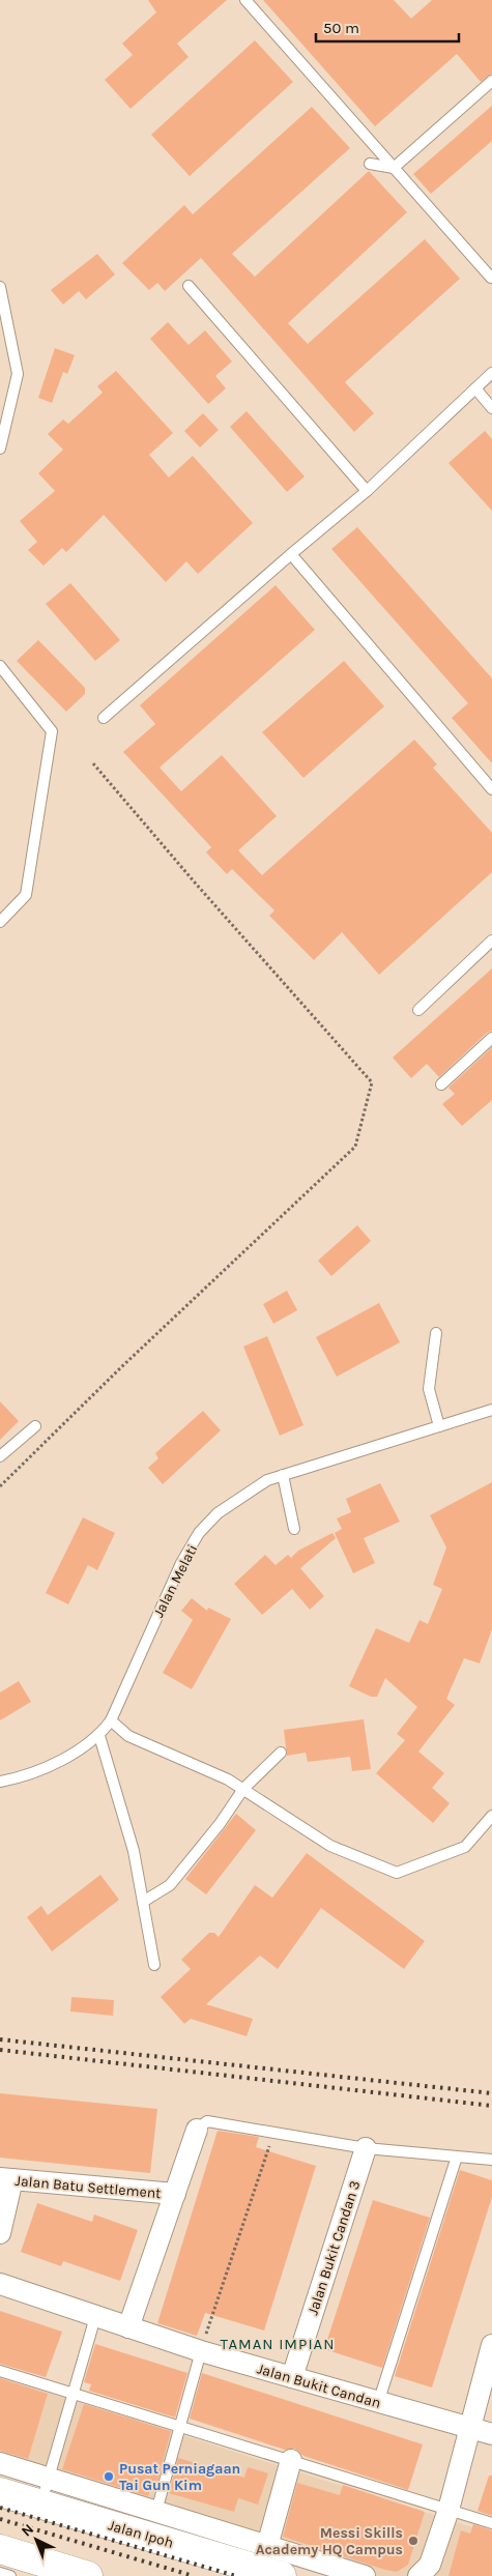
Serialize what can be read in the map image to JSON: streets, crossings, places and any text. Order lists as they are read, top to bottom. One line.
{"streets":{"main road":["Jalan Ipoh"],"street":["Jalan Batu Settlement","Jalan Bukit Candan 3","Jalan Bukit Candan"],"lane":["Jalan Melati"]},"crossings":[["Jalan Bukit Candan 3","Jalan Bukit Candan"]],"districts":["TAMAN IMPIAN"],"places":["Pusat Perniagaan Tai Gun Kim","Messi Skills Academy HQ Campus"],"scale_bar":"50 m","north":"top left"}
